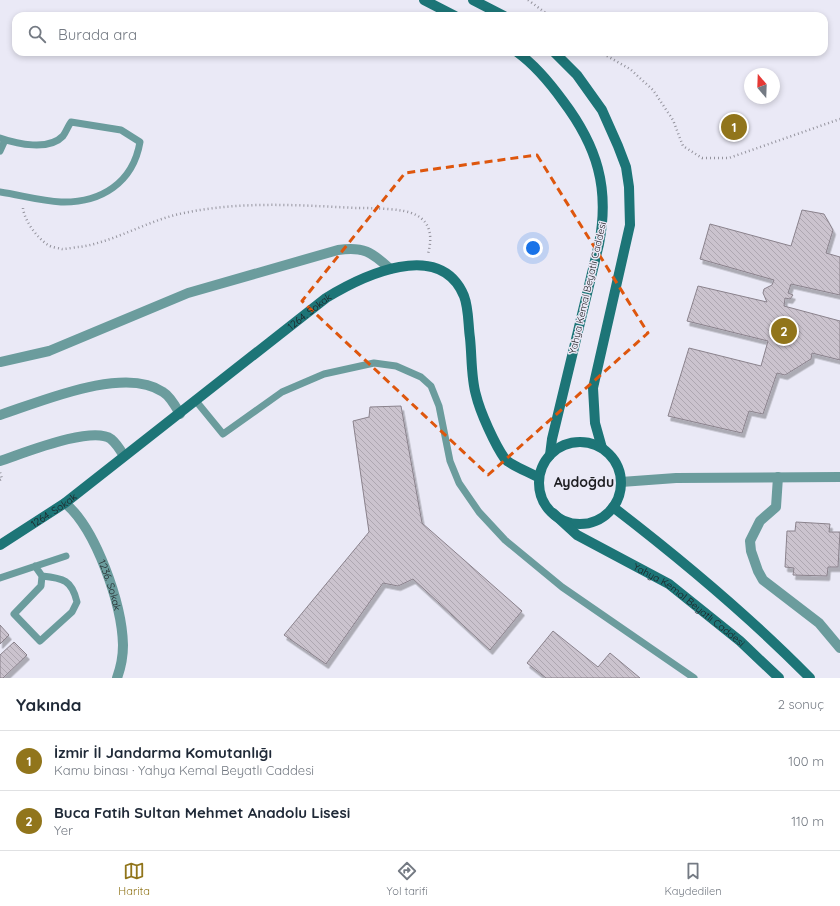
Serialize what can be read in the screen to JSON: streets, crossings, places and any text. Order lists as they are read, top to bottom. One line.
{"streets":{"main road":["Yahya Kemal Beyatlı Caddesi","1264. Sokak"],"street":["1236. Sokak"]},"crossings":[["Yahya Kemal Beyatlı Caddesi","1264. Sokak"],["1264. Sokak","1236. Sokak"]],"districts":["Aydoğdu"],"north":"top","page":{"search":"Burada ara","pins":["1","2"],"heading":["Yakında","2 sonuç"],"list":[{"mark":"1","name":"İzmir İl Jandarma Komutanlığı","note":"Kamu binası · Yahya Kemal Beyatlı Caddesi","value":"100 m"},{"mark":"2","name":"Buca Fatih Sultan Mehmet Anadolu Lisesi","note":"Yer","value":"110 m"}],"nav":["Harita","Yol tarifi","Kaydedilen"]}}
